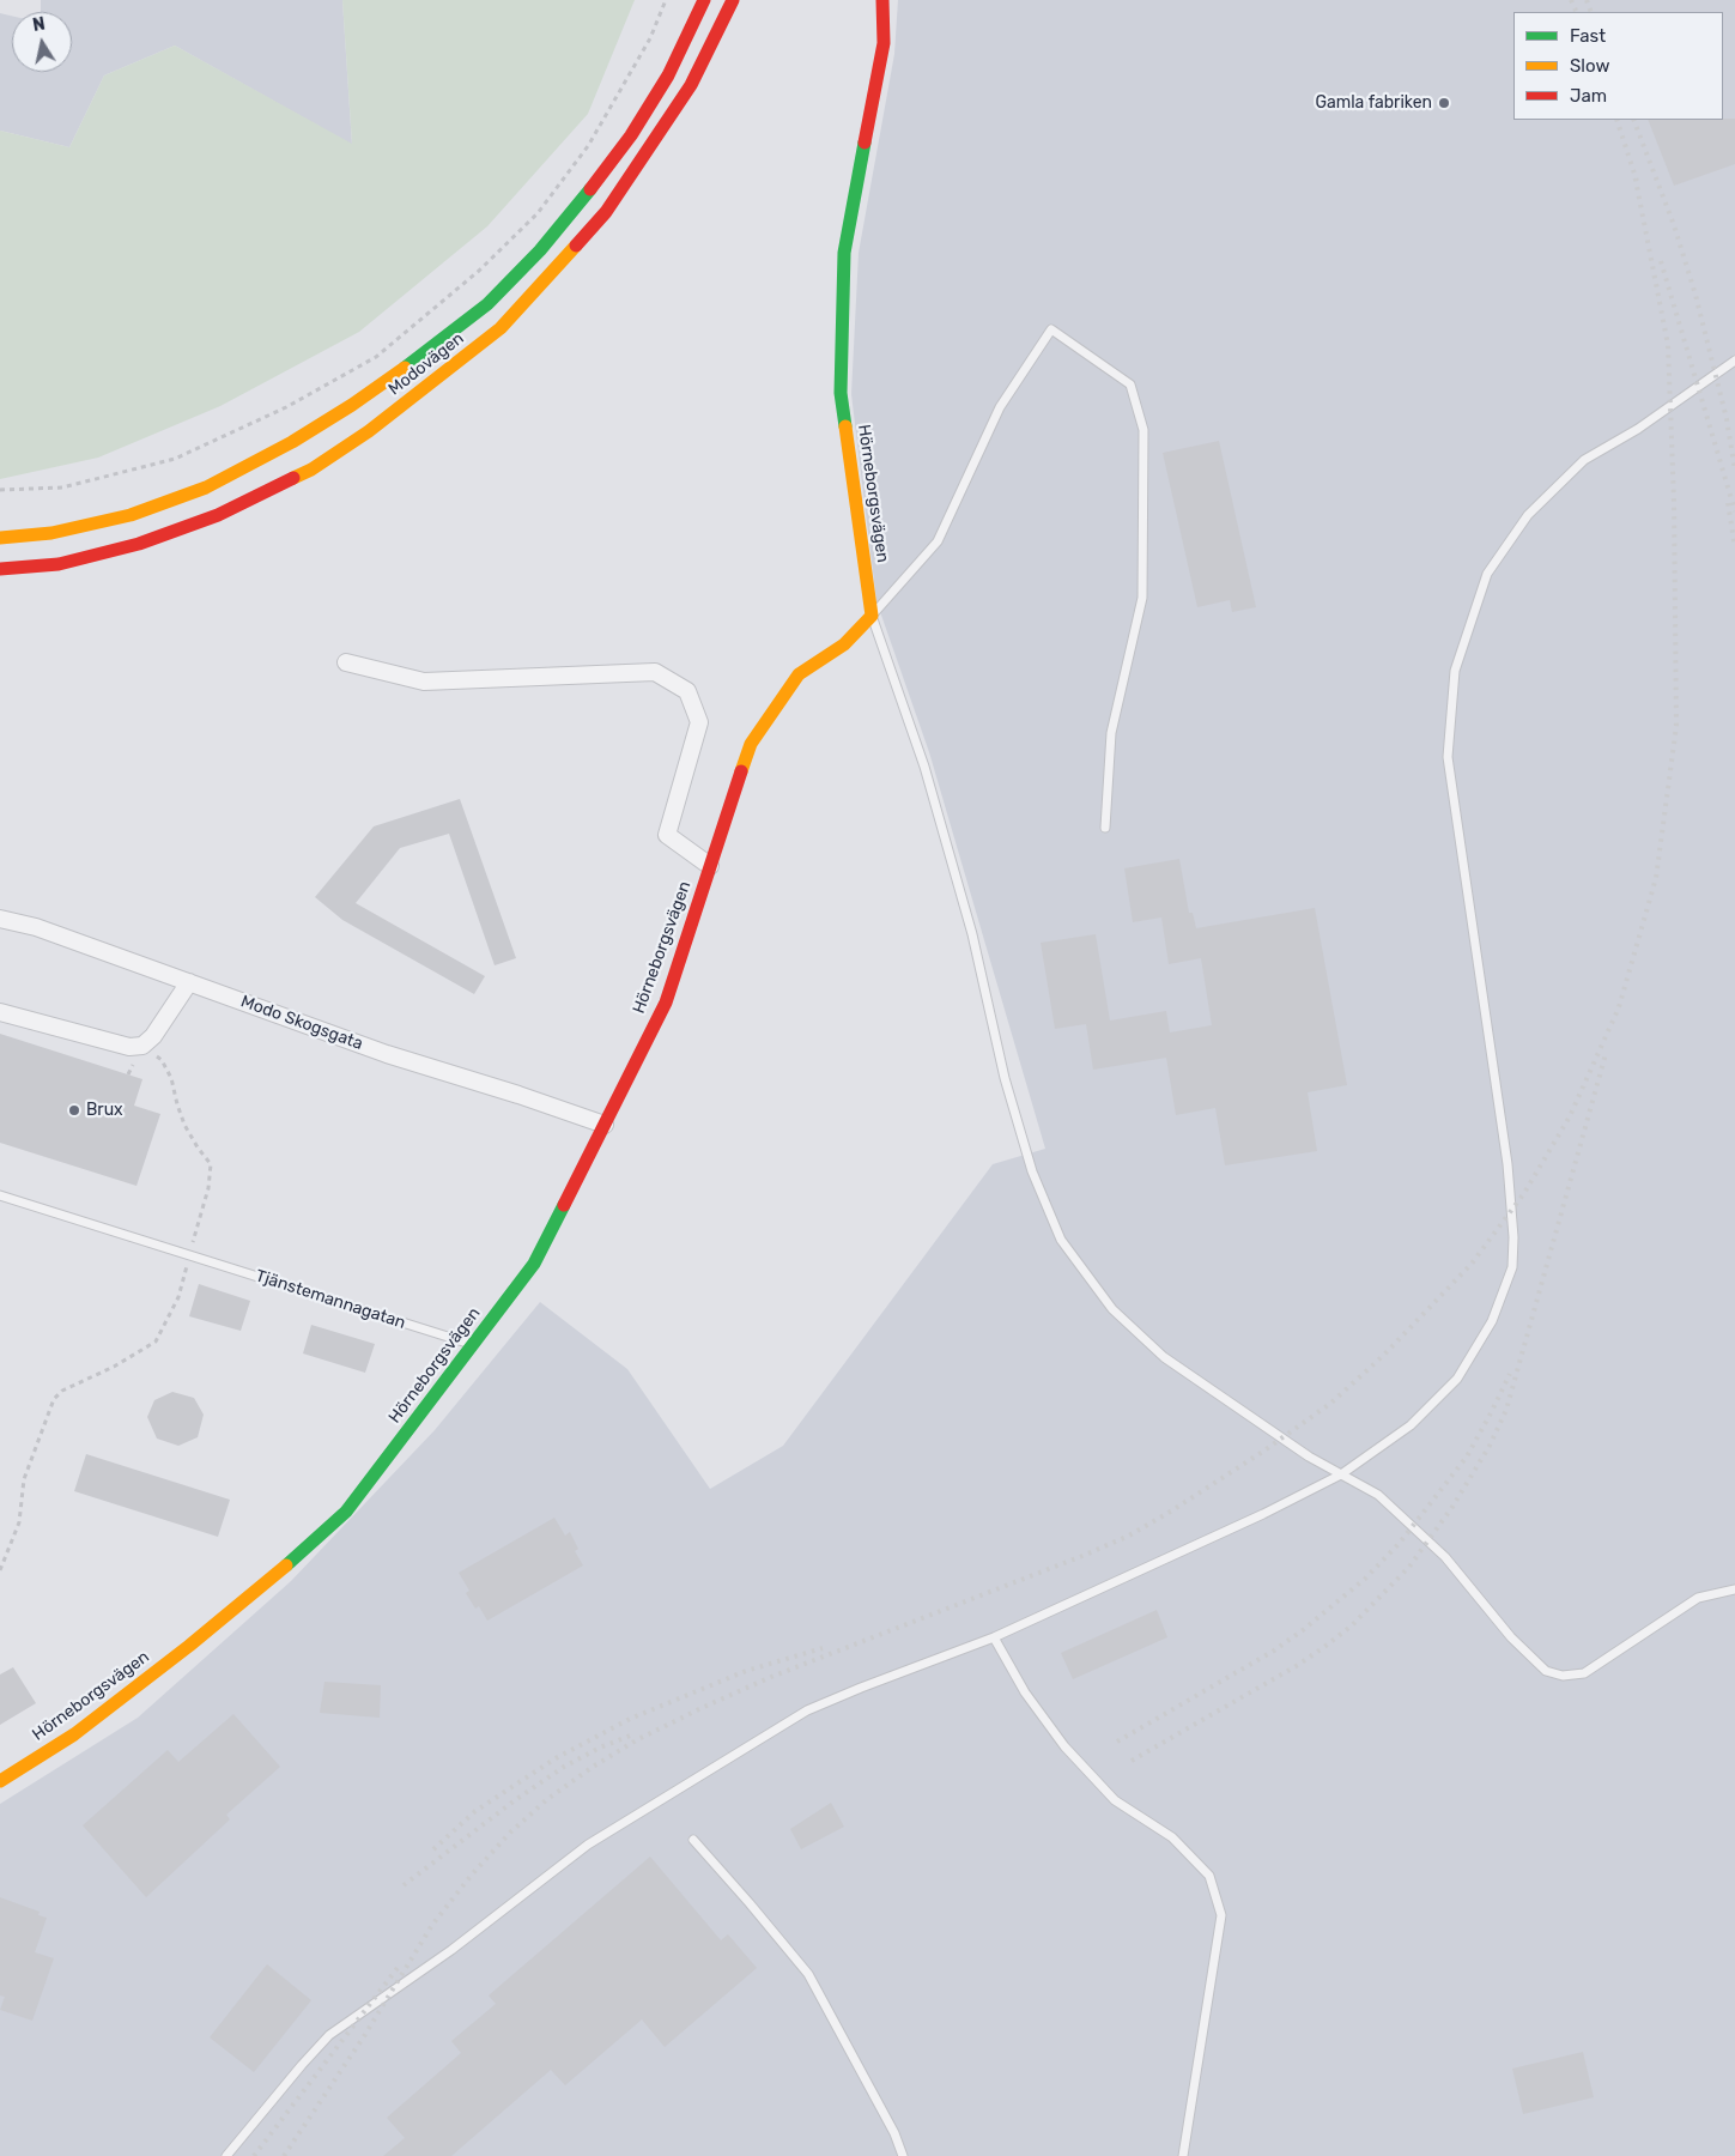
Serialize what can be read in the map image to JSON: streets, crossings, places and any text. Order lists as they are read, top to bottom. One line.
{"streets":{"street":["Modovägen","Hörneborgsvägen","Modo Skogsgata"],"lane":["Tjänstemannagatan"]},"crossings":[["Hörneborgsvägen","Modo Skogsgata"],["Hörneborgsvägen","Tjänstemannagatan"]],"places":["Gamla fabriken","Brux"],"legend":["Fast","Slow","Jam"],"north":"top"}
